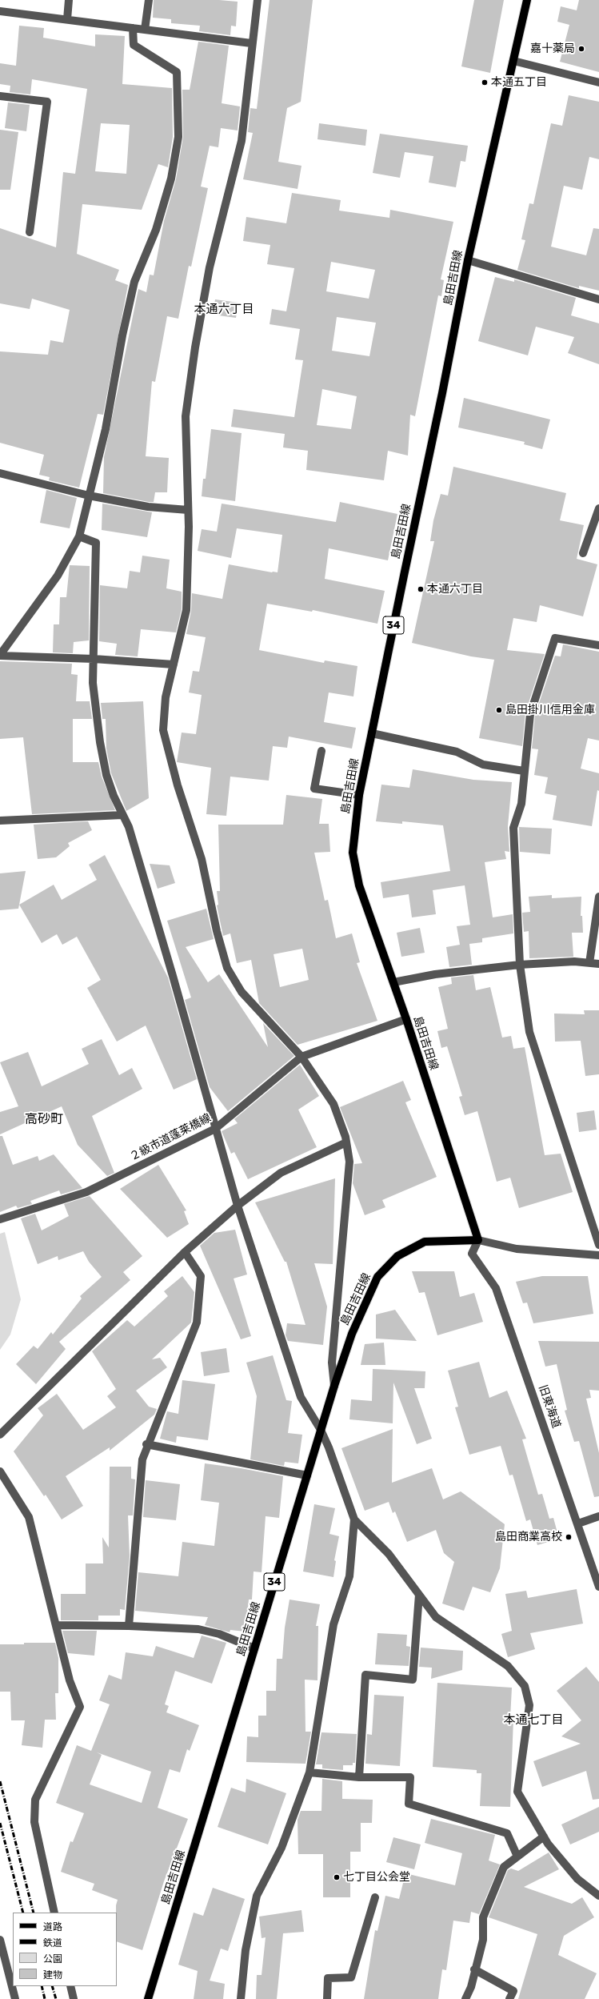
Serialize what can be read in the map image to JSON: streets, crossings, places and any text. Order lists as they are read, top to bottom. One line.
{"streets":{"main road":["島田吉田線","34"],"street":["２級市道蓬莱橋線","旧東海道"]},"crossings":[["島田吉田線","２級市道蓬莱橋線"],["島田吉田線","旧東海道"]],"districts":["本通六丁目","高砂町","本通七丁目"],"places":["嘉十薬局","本通五丁目","本通六丁目","島田掛川信用金庫","島田商業高校","七丁目公会堂"],"legend":["道路","鉄道","公園","建物"]}
